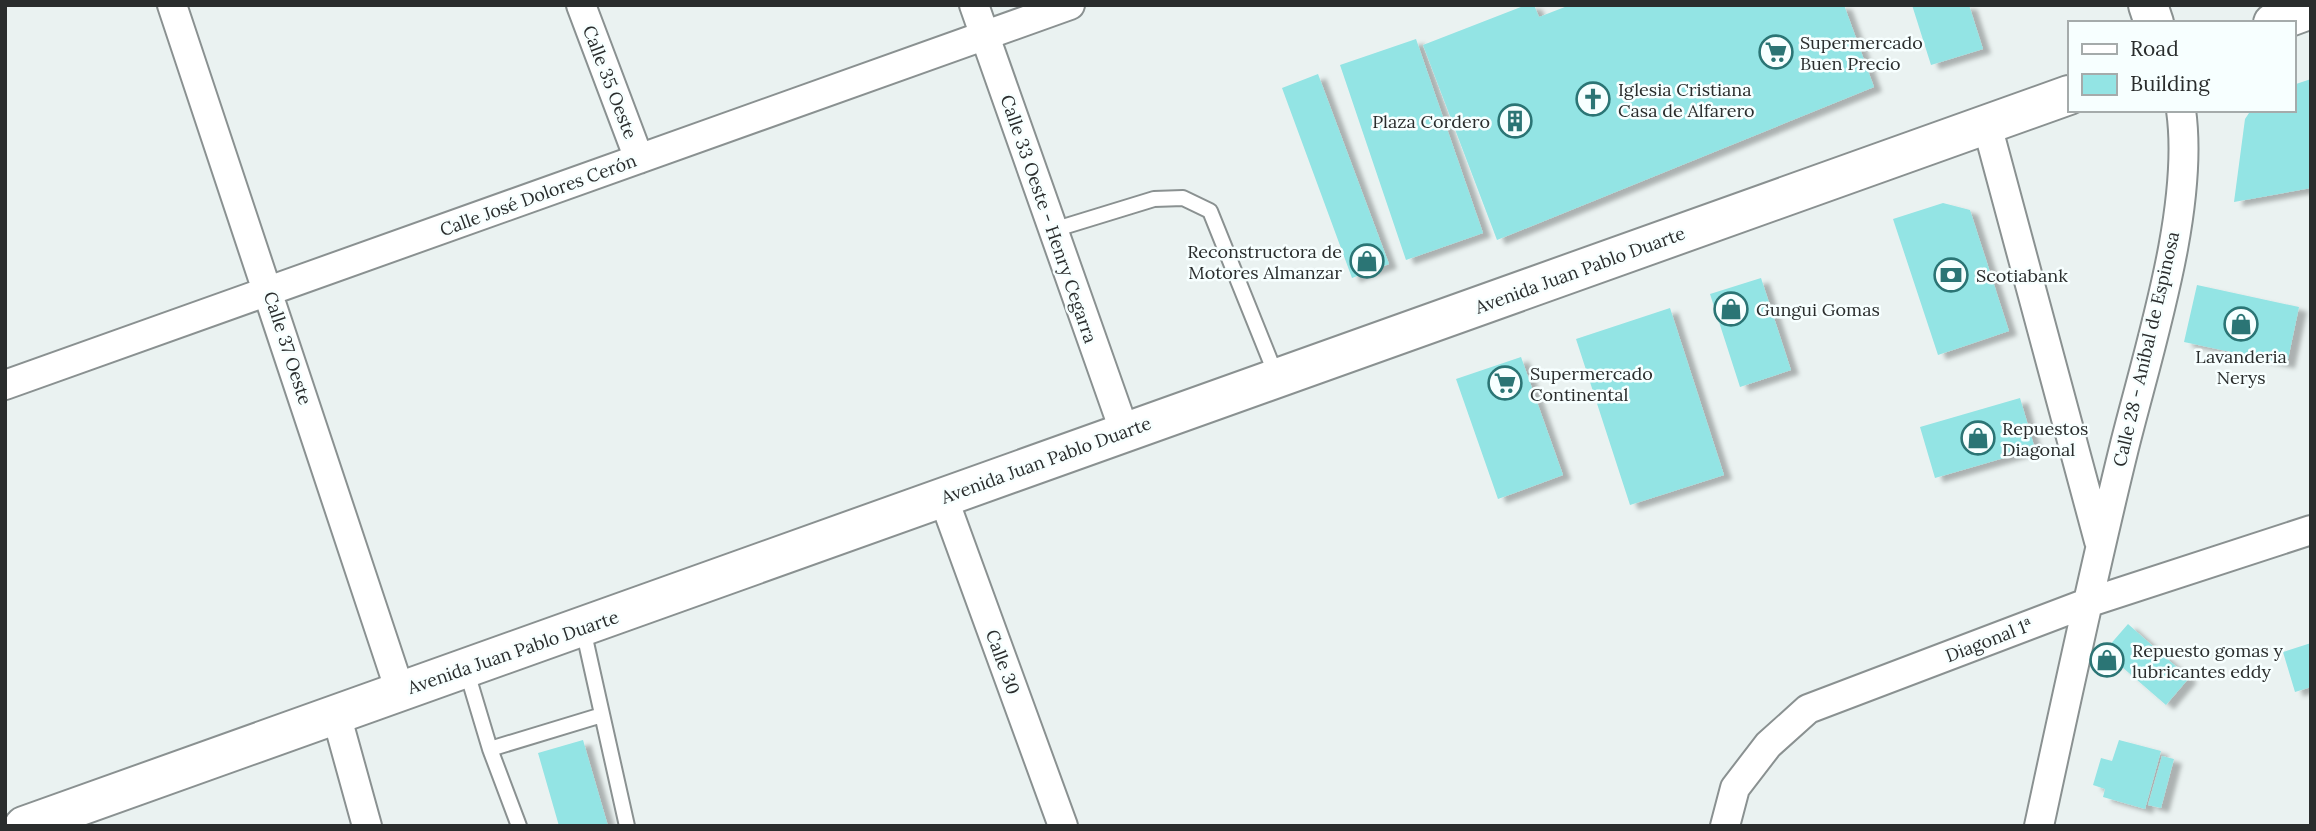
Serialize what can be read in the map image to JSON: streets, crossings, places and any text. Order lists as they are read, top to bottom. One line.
{"streets":{"main road":["Avenida Juan Pablo Duarte"],"street":["Calle 35 Oeste","Calle José Dolores Cerón","Calle 33 Oeste - Henry Cegarra","Calle 37 Oeste","Calle 28 - Aníbal de Espinosa","Diagonal 1ª","Calle 30"]},"crossings":[["Calle 35 Oeste","Calle José Dolores Cerón"],["Calle José Dolores Cerón","Calle 33 Oeste - Henry Cegarra"],["Calle José Dolores Cerón","Calle 37 Oeste"],["Calle 33 Oeste - Henry Cegarra","Avenida Juan Pablo Duarte"],["Avenida Juan Pablo Duarte","Calle 37 Oeste"],["Avenida Juan Pablo Duarte","Calle 28 - Aníbal de Espinosa"],["Avenida Juan Pablo Duarte","Calle 30"],["Calle 28 - Aníbal de Espinosa","Diagonal 1ª"]],"places":{"supermarket":["Supermercado Buen Precio","Supermercado Continental"],"church":["Iglesia Cristiana Casa de Alfarero"],"building":["Plaza Cordero"],"shop":["Reconstructora de Motores Almanzar","Gungui Gomas","Lavanderia Nerys","Repuestos Diagonal","Repuesto gomas y lubricantes eddy"],"bank":["Scotiabank"]},"legend":["Road","Building"]}
